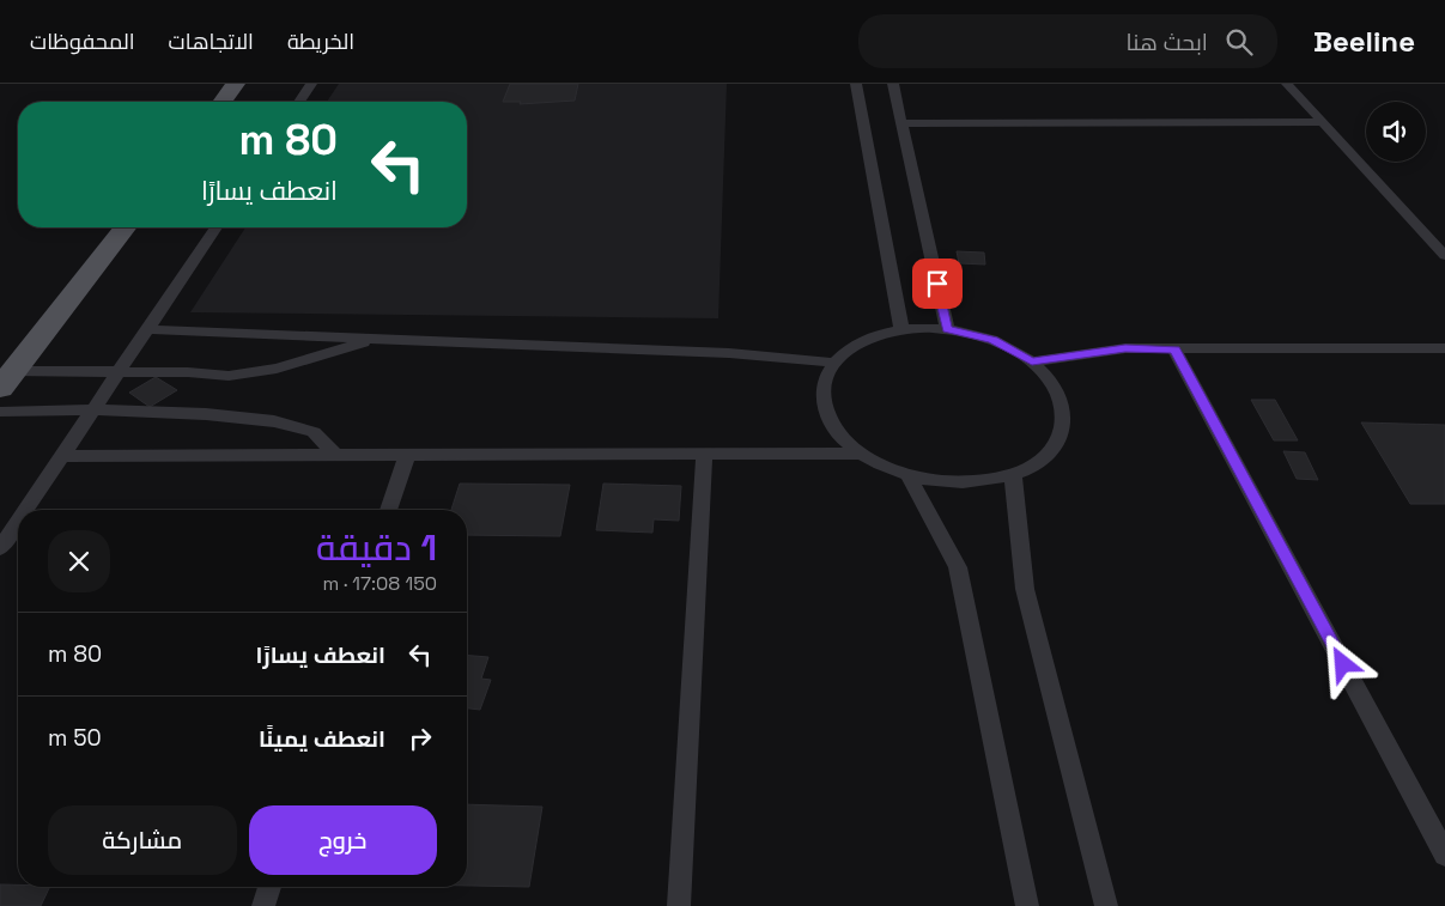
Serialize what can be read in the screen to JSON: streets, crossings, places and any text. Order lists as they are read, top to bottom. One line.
{"page":{"header":"Beeline","search":"ابحث هنا","nav":["الخريطة","الاتجاهات","المحفوظات"],"turn":["80 m","انعطف يسارًا"],"heading":["1 دقيقة","150 m · 17:08"],"list":[{"name":"انعطف يسارًا","value":"80 m"},{"name":"انعطف يمينًا","value":"50 m"}],"buttons":["خروج","مشاركة"]}}
